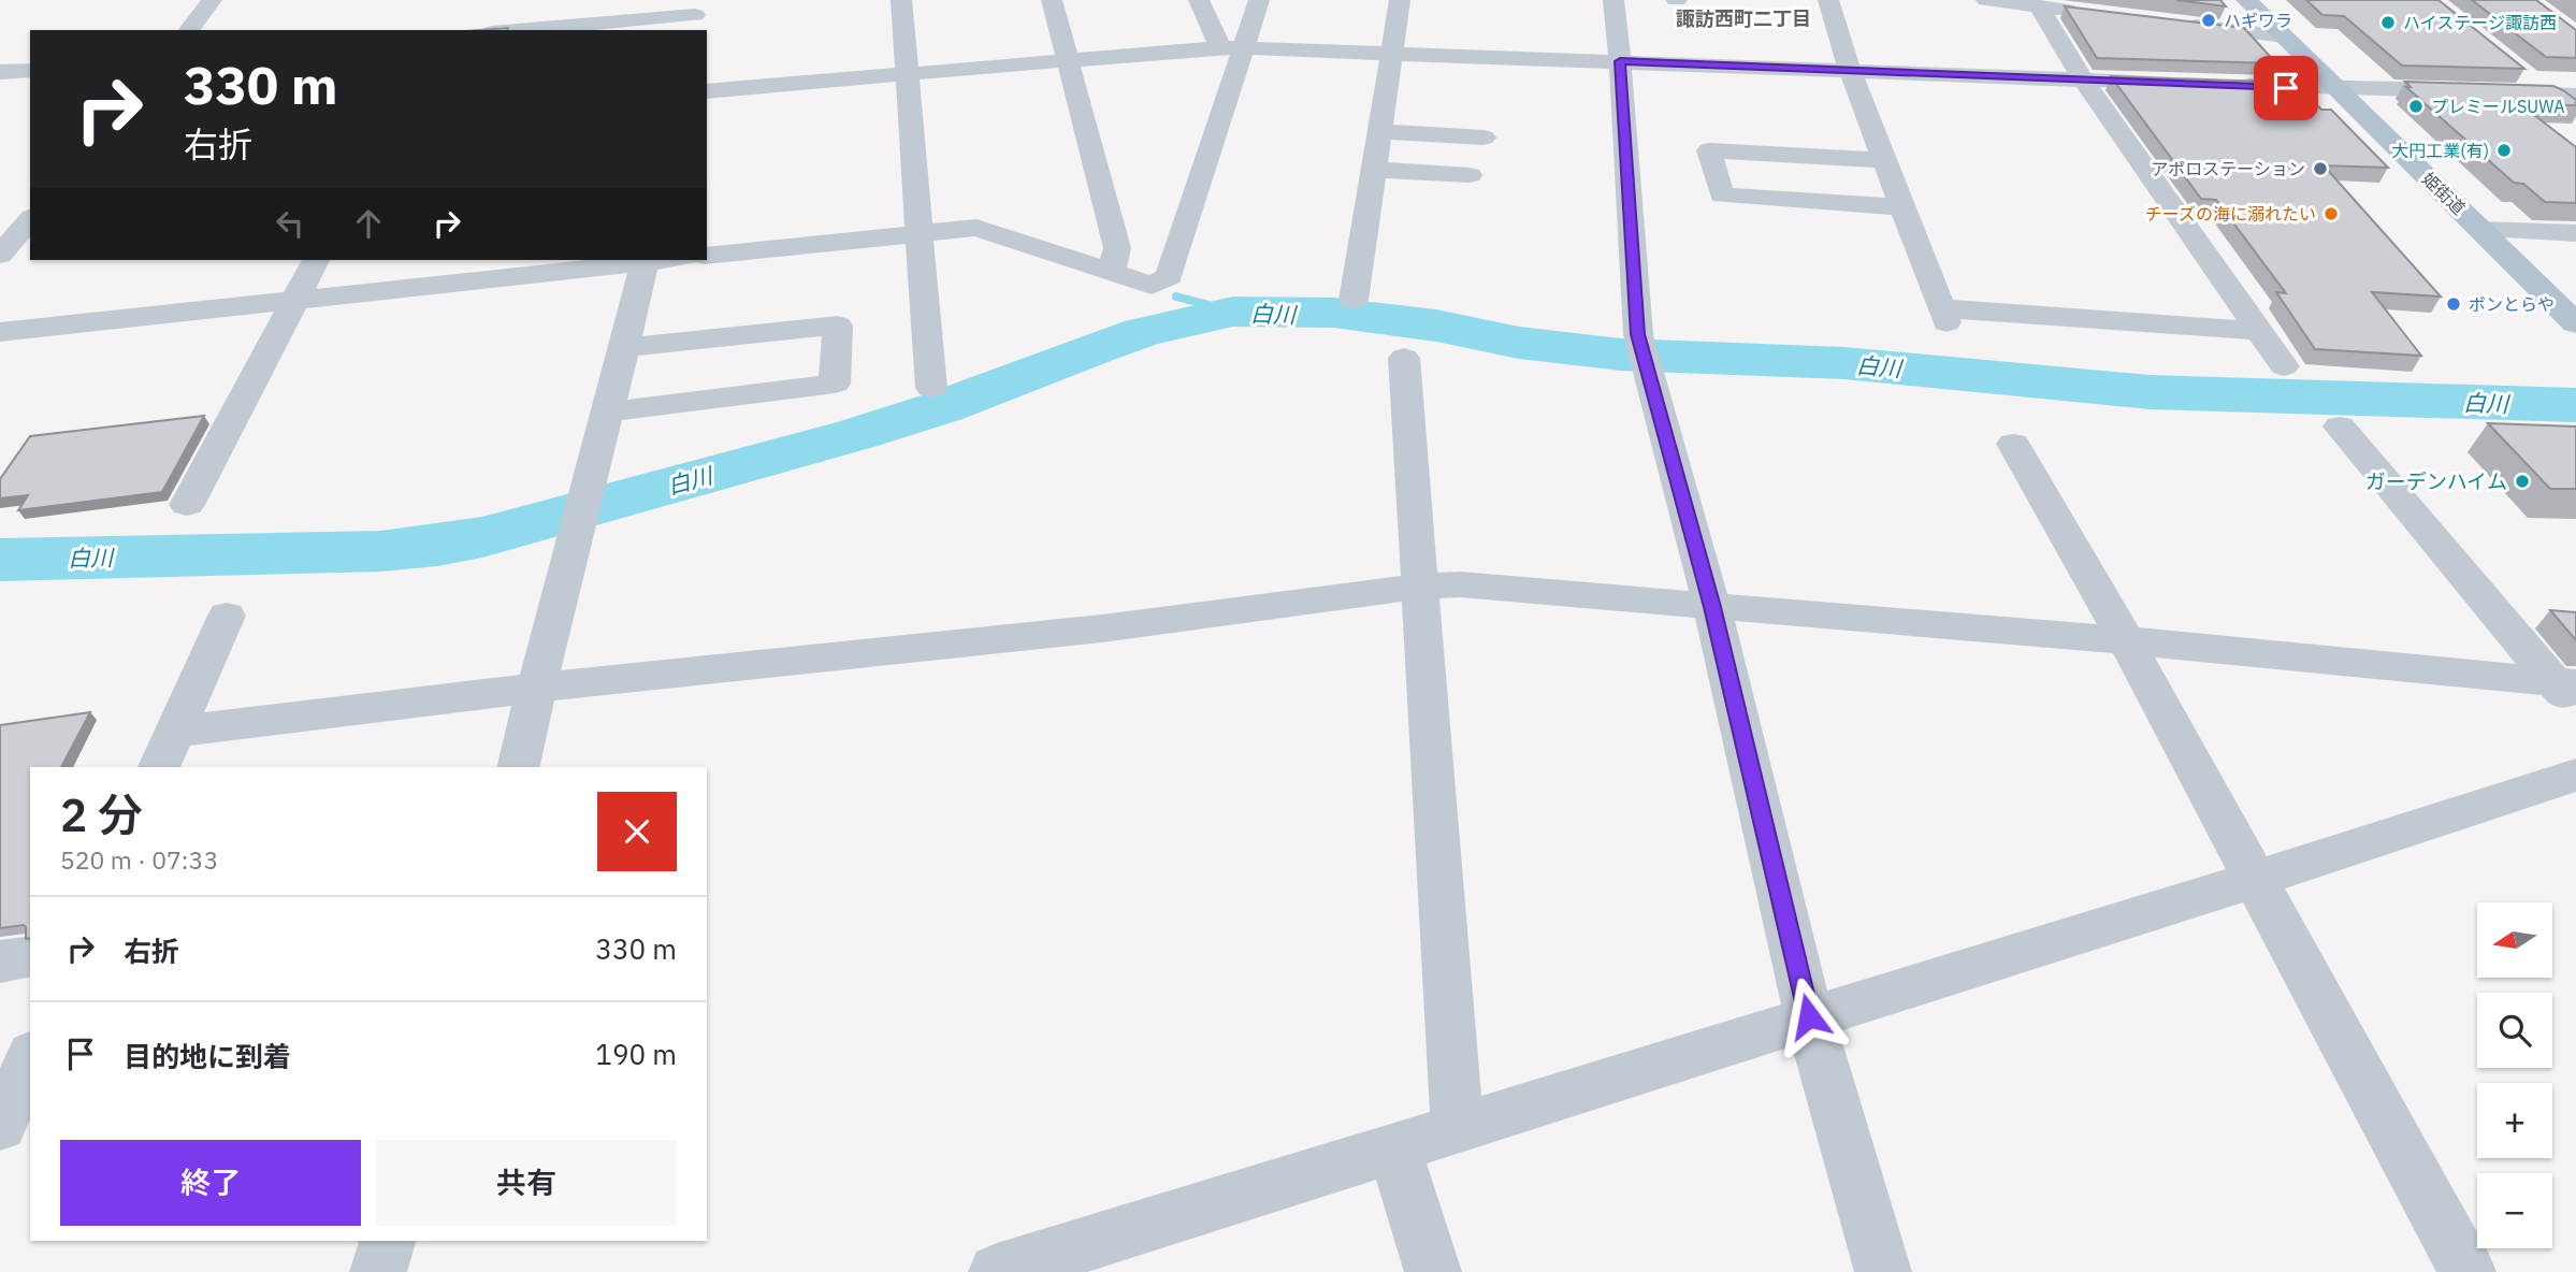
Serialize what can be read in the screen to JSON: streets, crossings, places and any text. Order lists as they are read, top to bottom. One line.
{"streets":{"main road":["姫街道"]},"districts":["諏訪西町二丁目"],"water":["白川"],"places":["ハギワラ","ハイステージ諏訪西","プレミールSUWA","大円工業(有)","アポロステーション","チーズの海に溺れたい","ボンとらや","ガーデンハイム"],"north":"left","page":{"turn":["330 m","右折"],"heading":["2 分","520 m · 07:33"],"list":[{"name":"右折","value":"330 m"},{"name":"目的地に到着","value":"190 m"}],"map_buttons":["+","−"],"buttons":["終了","共有"]}}
